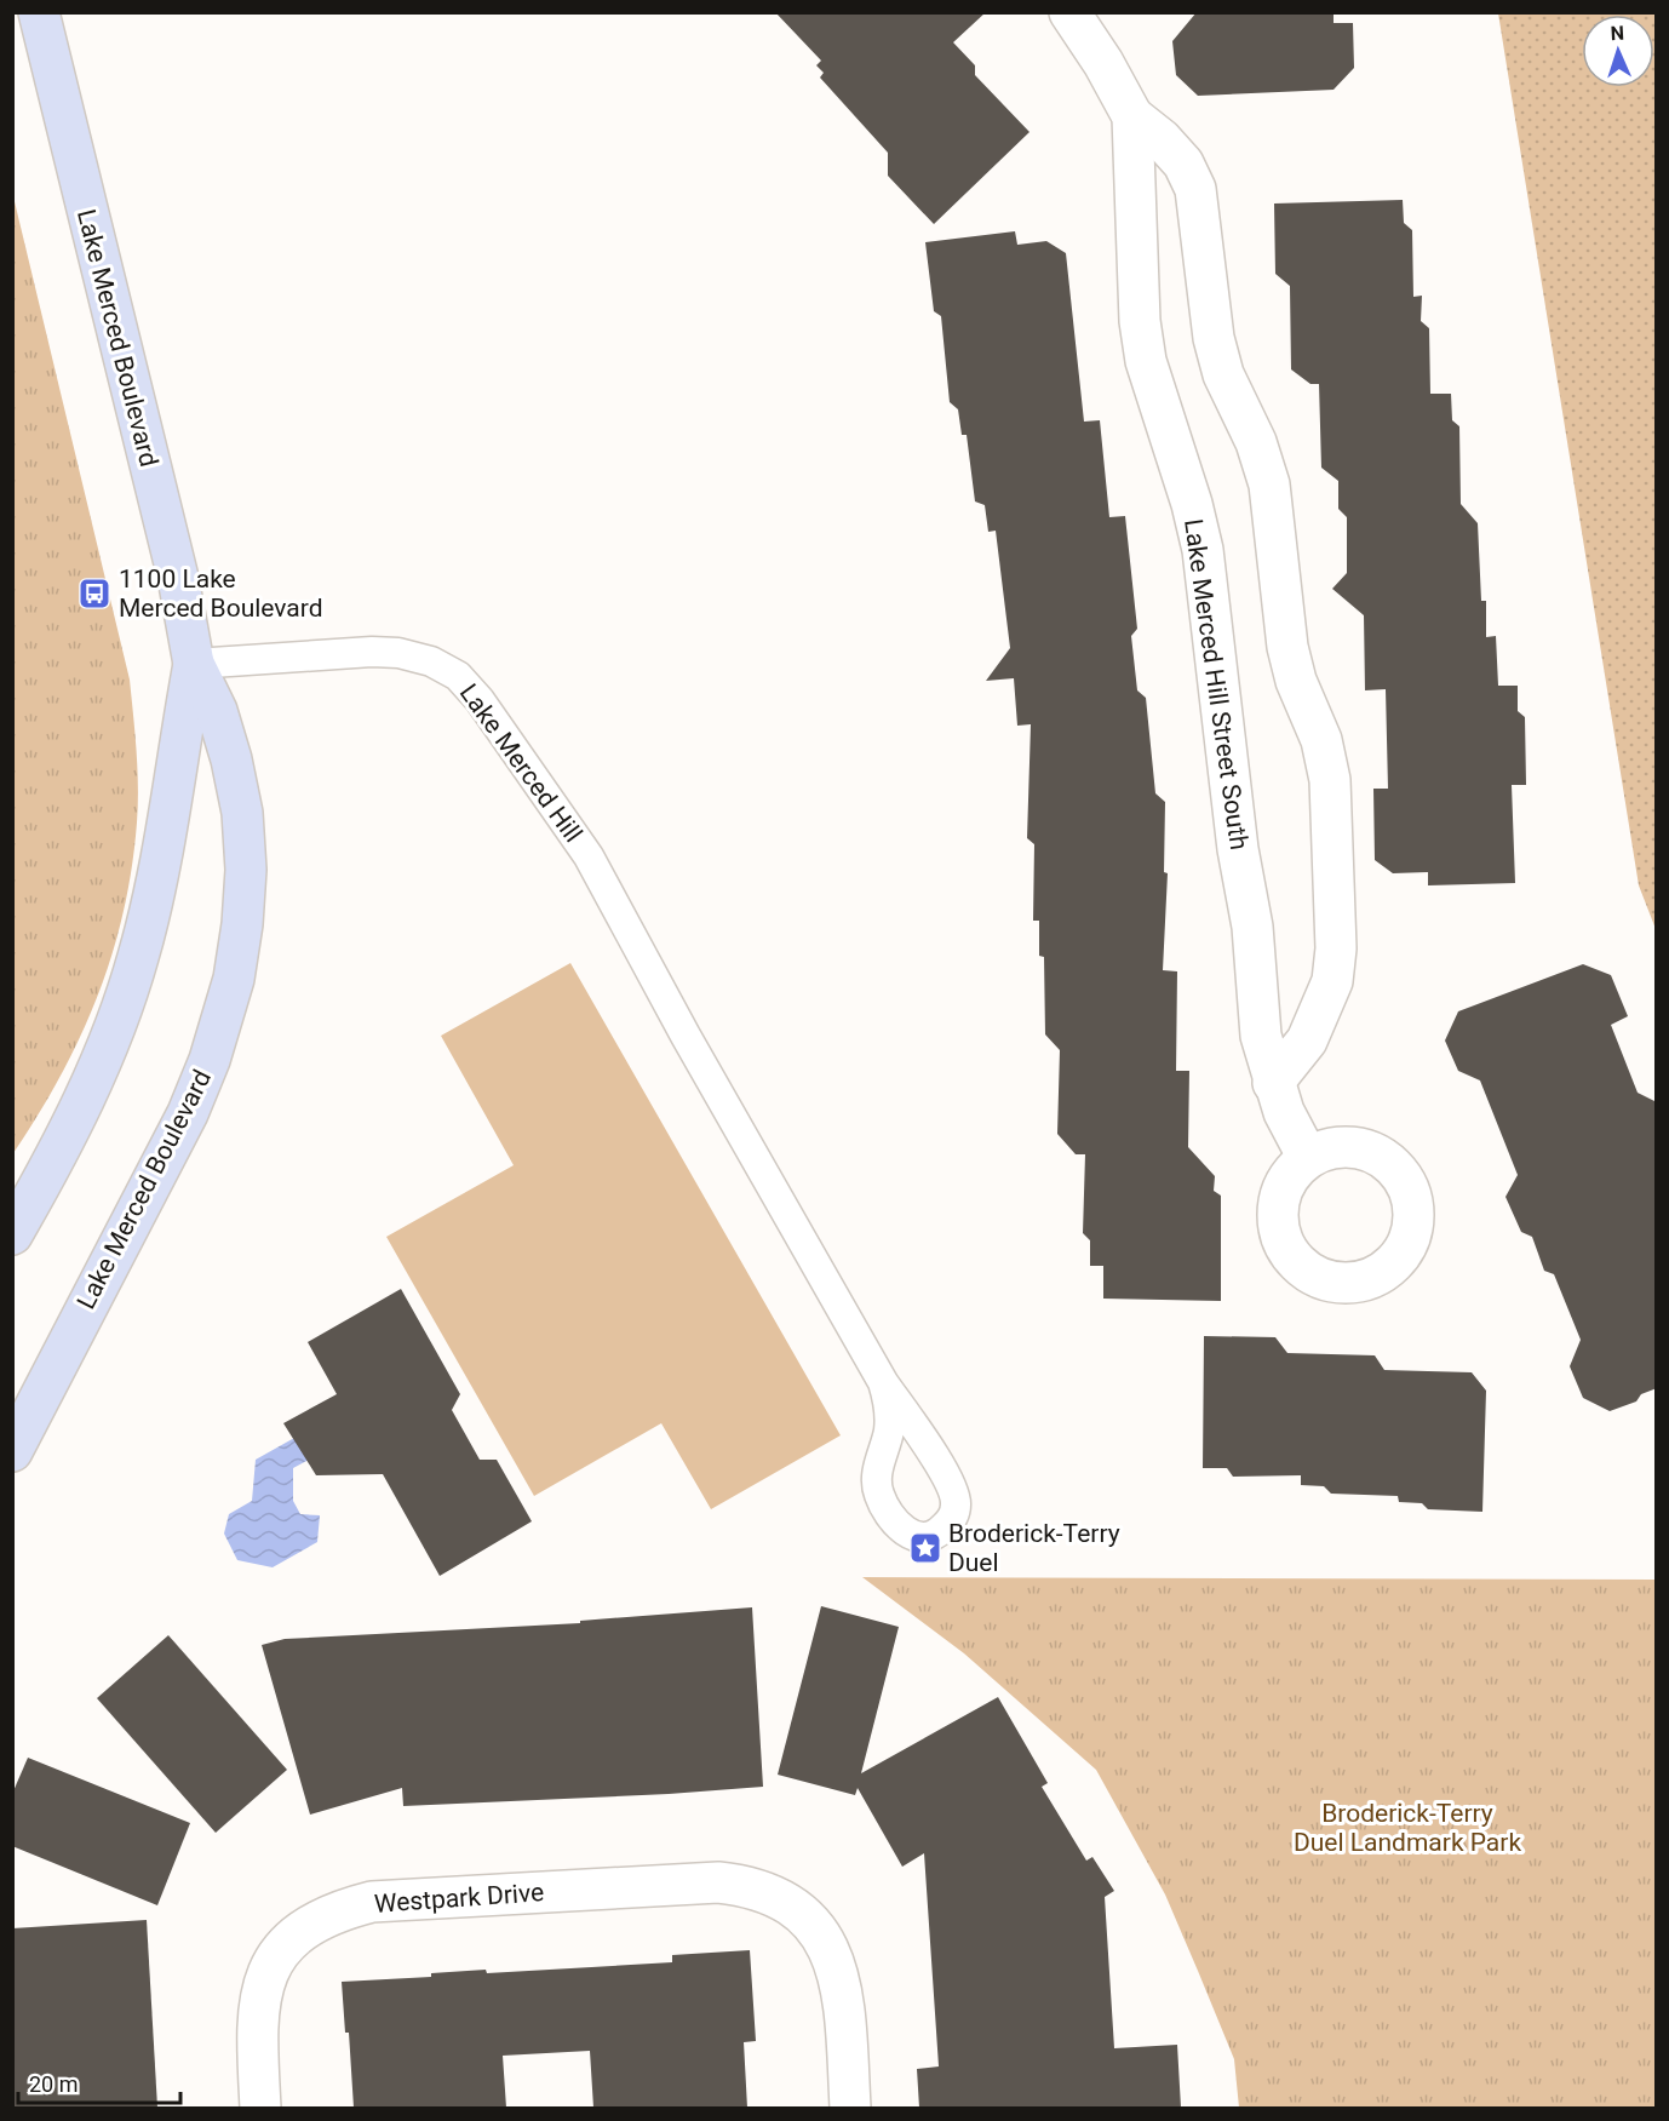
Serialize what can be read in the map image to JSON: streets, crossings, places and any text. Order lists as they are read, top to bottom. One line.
{"streets":{"main road":["Lake Merced Boulevard"],"street":["Lake Merced Hill Street South","Westpark Drive"],"lane":["Lake Merced Hill"]},"crossings":[["Lake Merced Boulevard","Lake Merced Hill"]],"parks":["Broderick-Terry Duel Landmark Park"],"places":{"bus stop":["1100 Lake Merced Boulevard"],"place":["Broderick-Terry Duel"]},"scale_bar":"20 m","north":"top"}
